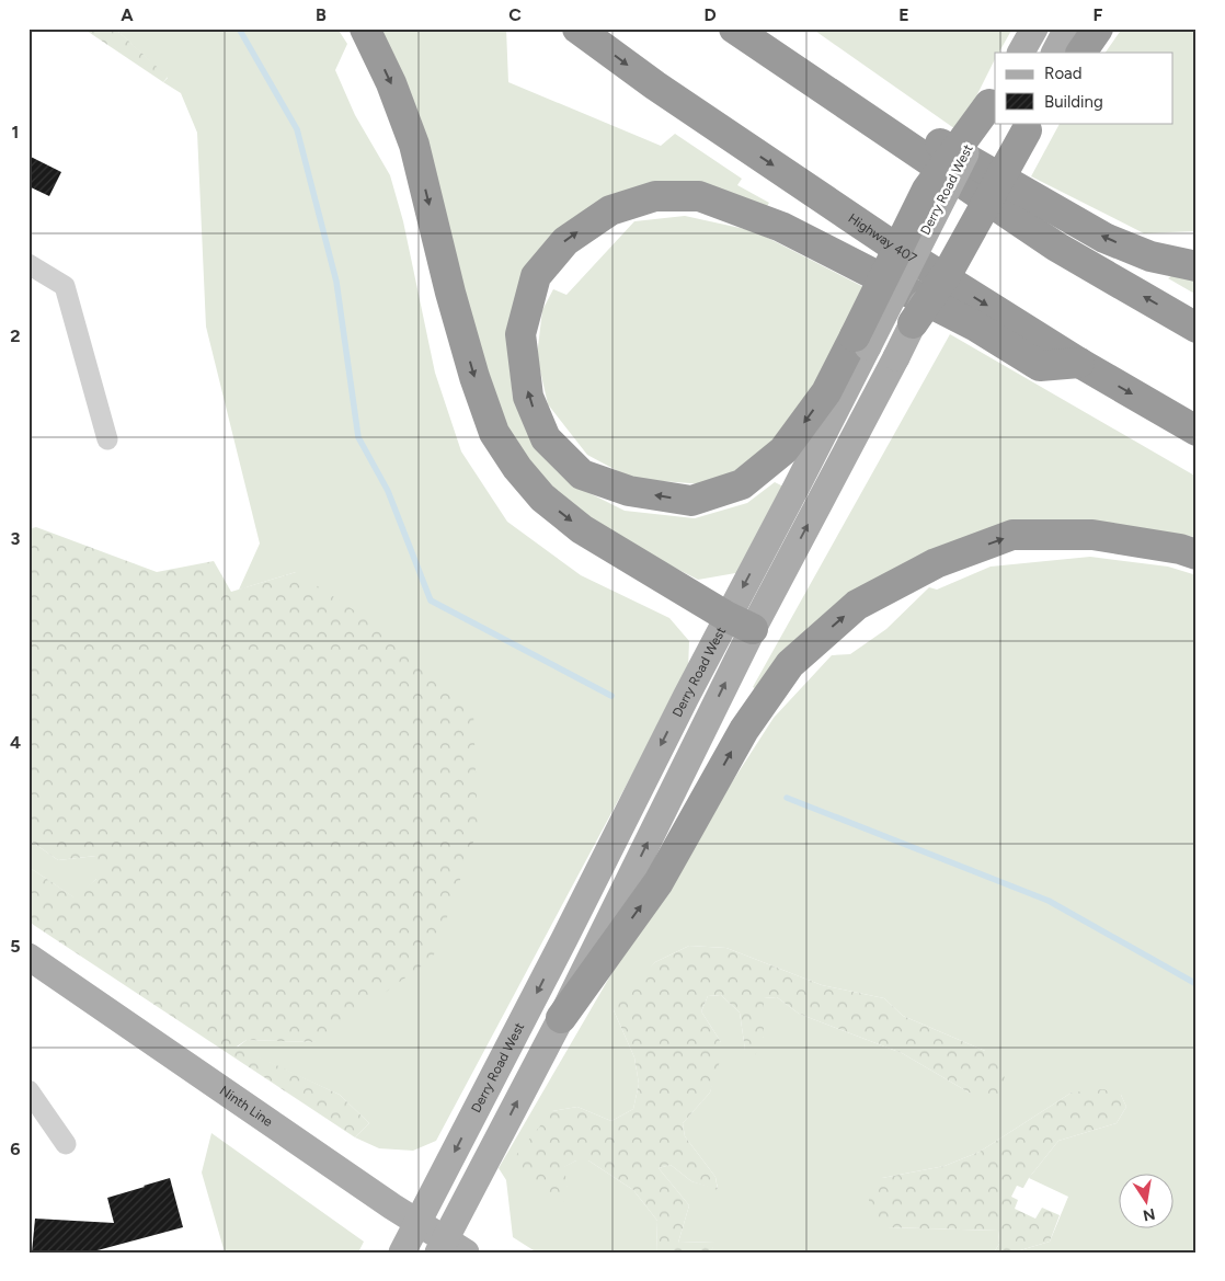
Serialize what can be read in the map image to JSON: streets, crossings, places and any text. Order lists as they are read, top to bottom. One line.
{"streets":{"highway":["Highway 407"],"main road":["Derry Road West","Ninth Line"]},"crossings":[["Derry Road West","Ninth Line"]],"legend":["Road","Building"],"north":"bottom","grid":{"columns":["A","B","C","D","E","F"],"rows":["1","2","3","4","5","6"]}}
